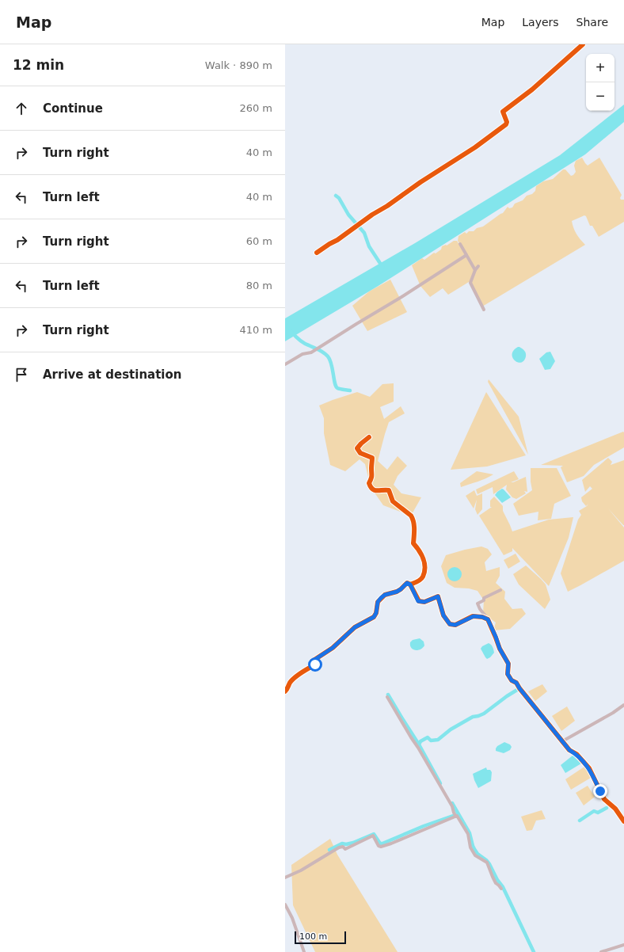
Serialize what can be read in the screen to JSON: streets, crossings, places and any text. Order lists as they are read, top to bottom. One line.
{"scale_bar":"100 m","page":{"header":"Map","nav":["Map","Layers","Share"],"heading":["12 min","Walk · 890 m"],"map_buttons":["+","−"],"list":[["Continue","260 m"],["Turn right","40 m"],["Turn left","40 m"],["Turn right","60 m"],["Turn left","80 m"],["Turn right","410 m"],"Arrive at destination"],"scale":"100 m"}}
